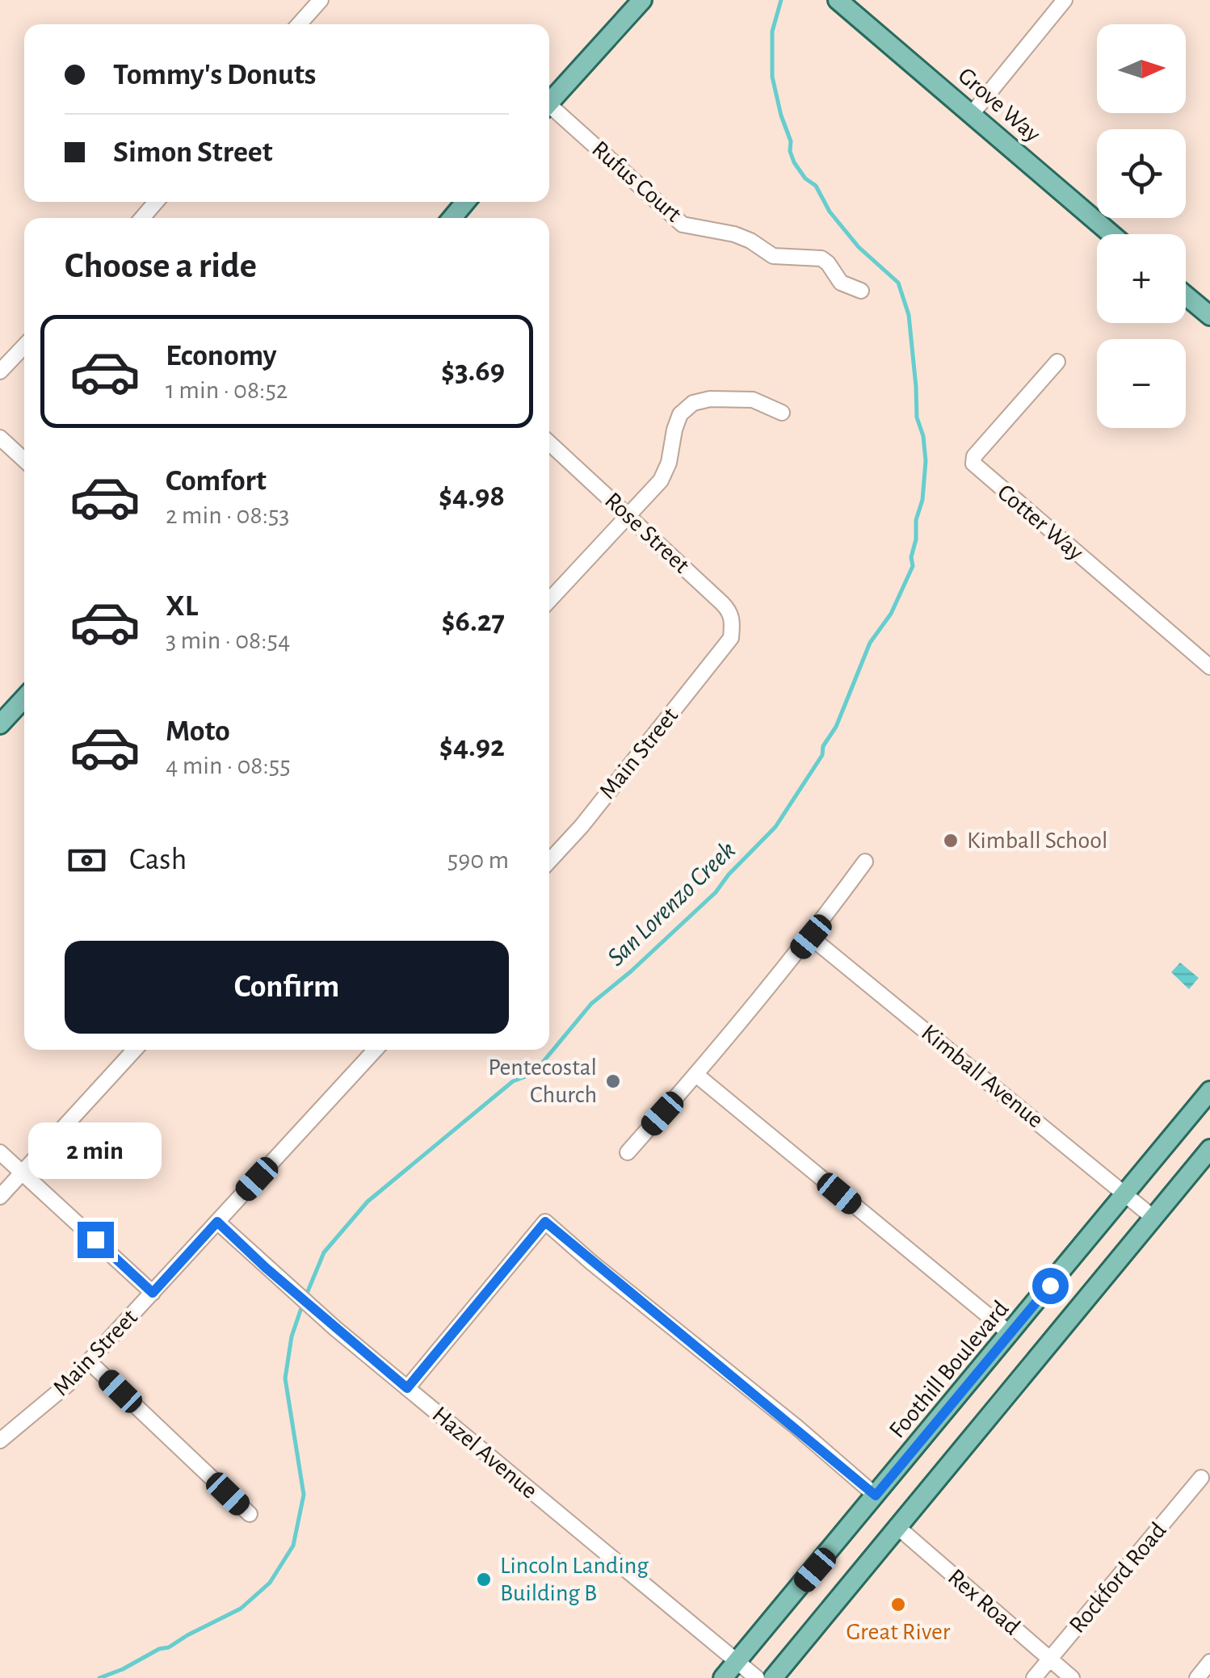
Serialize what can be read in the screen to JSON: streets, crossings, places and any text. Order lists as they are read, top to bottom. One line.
{"streets":{"main road":["Grove Way","Foothill Boulevard"],"street":["Rufus Court","Cotter Way","Rose Street","Main Street","Kimball Avenue","Hazel Avenue","Rockford Road","Rex Road"]},"crossings":[["Rose Street","Main Street"],["Main Street","Hazel Avenue"],["Kimball Avenue","Foothill Boulevard"],["Foothill Boulevard","Hazel Avenue"],["Rockford Road","Rex Road"]],"water":["San Lorenzo Creek"],"places":["Kimball School","Pentecostal Church","Lincoln Landing Building B","Great River"],"north":"right","page":{"map_buttons":["+","−"],"banner":["Tommy's Donuts","Simon Street"],"heading":"Choose a ride","list":[{"name":"Economy","note":"1 min · 08:52","value":"$3.69"},{"name":"Comfort","note":"2 min · 08:53","value":"$4.98"},{"name":"XL","note":"3 min · 08:54","value":"$6.27"},{"name":"Moto","note":"4 min · 08:55","value":"$4.92"}],"pay":["Cash","590 m"],"buttons":"Confirm","bubble":"2 min"}}
